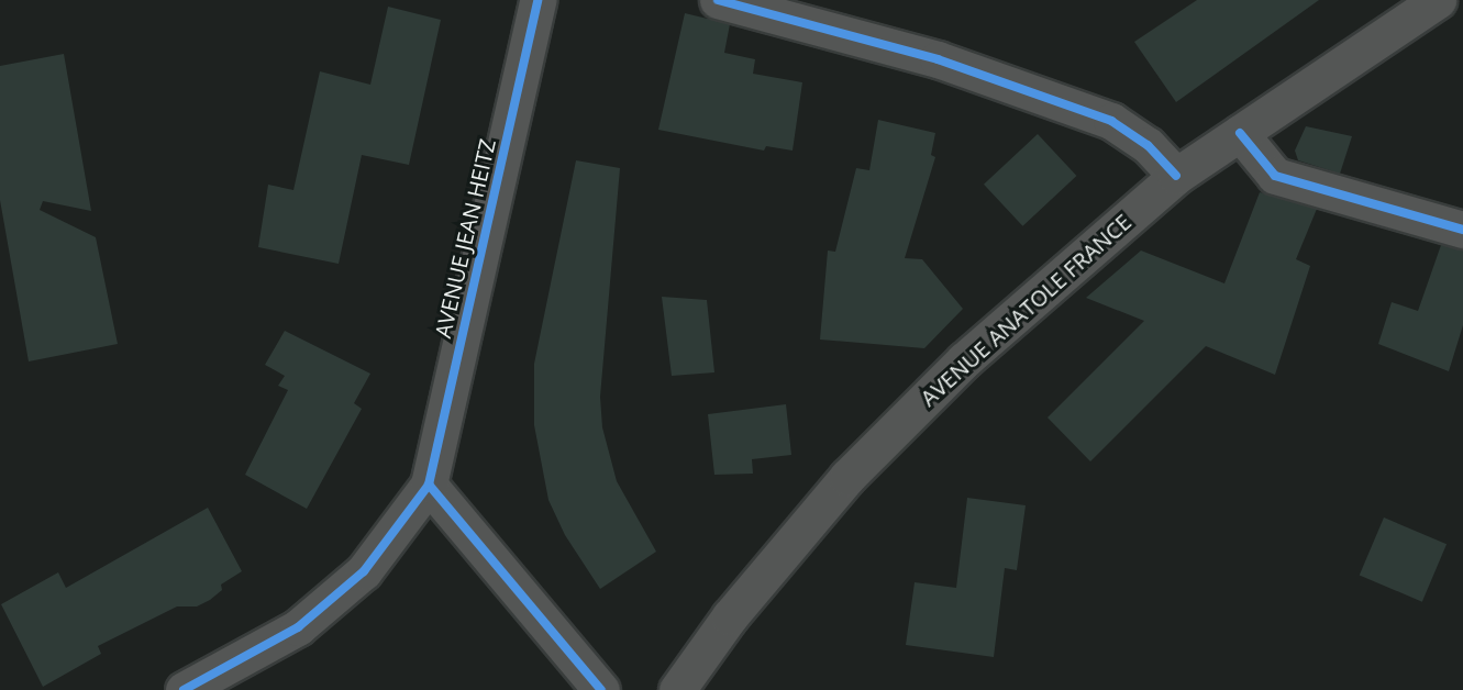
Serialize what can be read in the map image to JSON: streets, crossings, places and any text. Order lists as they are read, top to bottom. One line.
{"streets":{"street":["AVENUE JEAN HEITZ","AVENUE ANATOLE FRANCE"]}}
